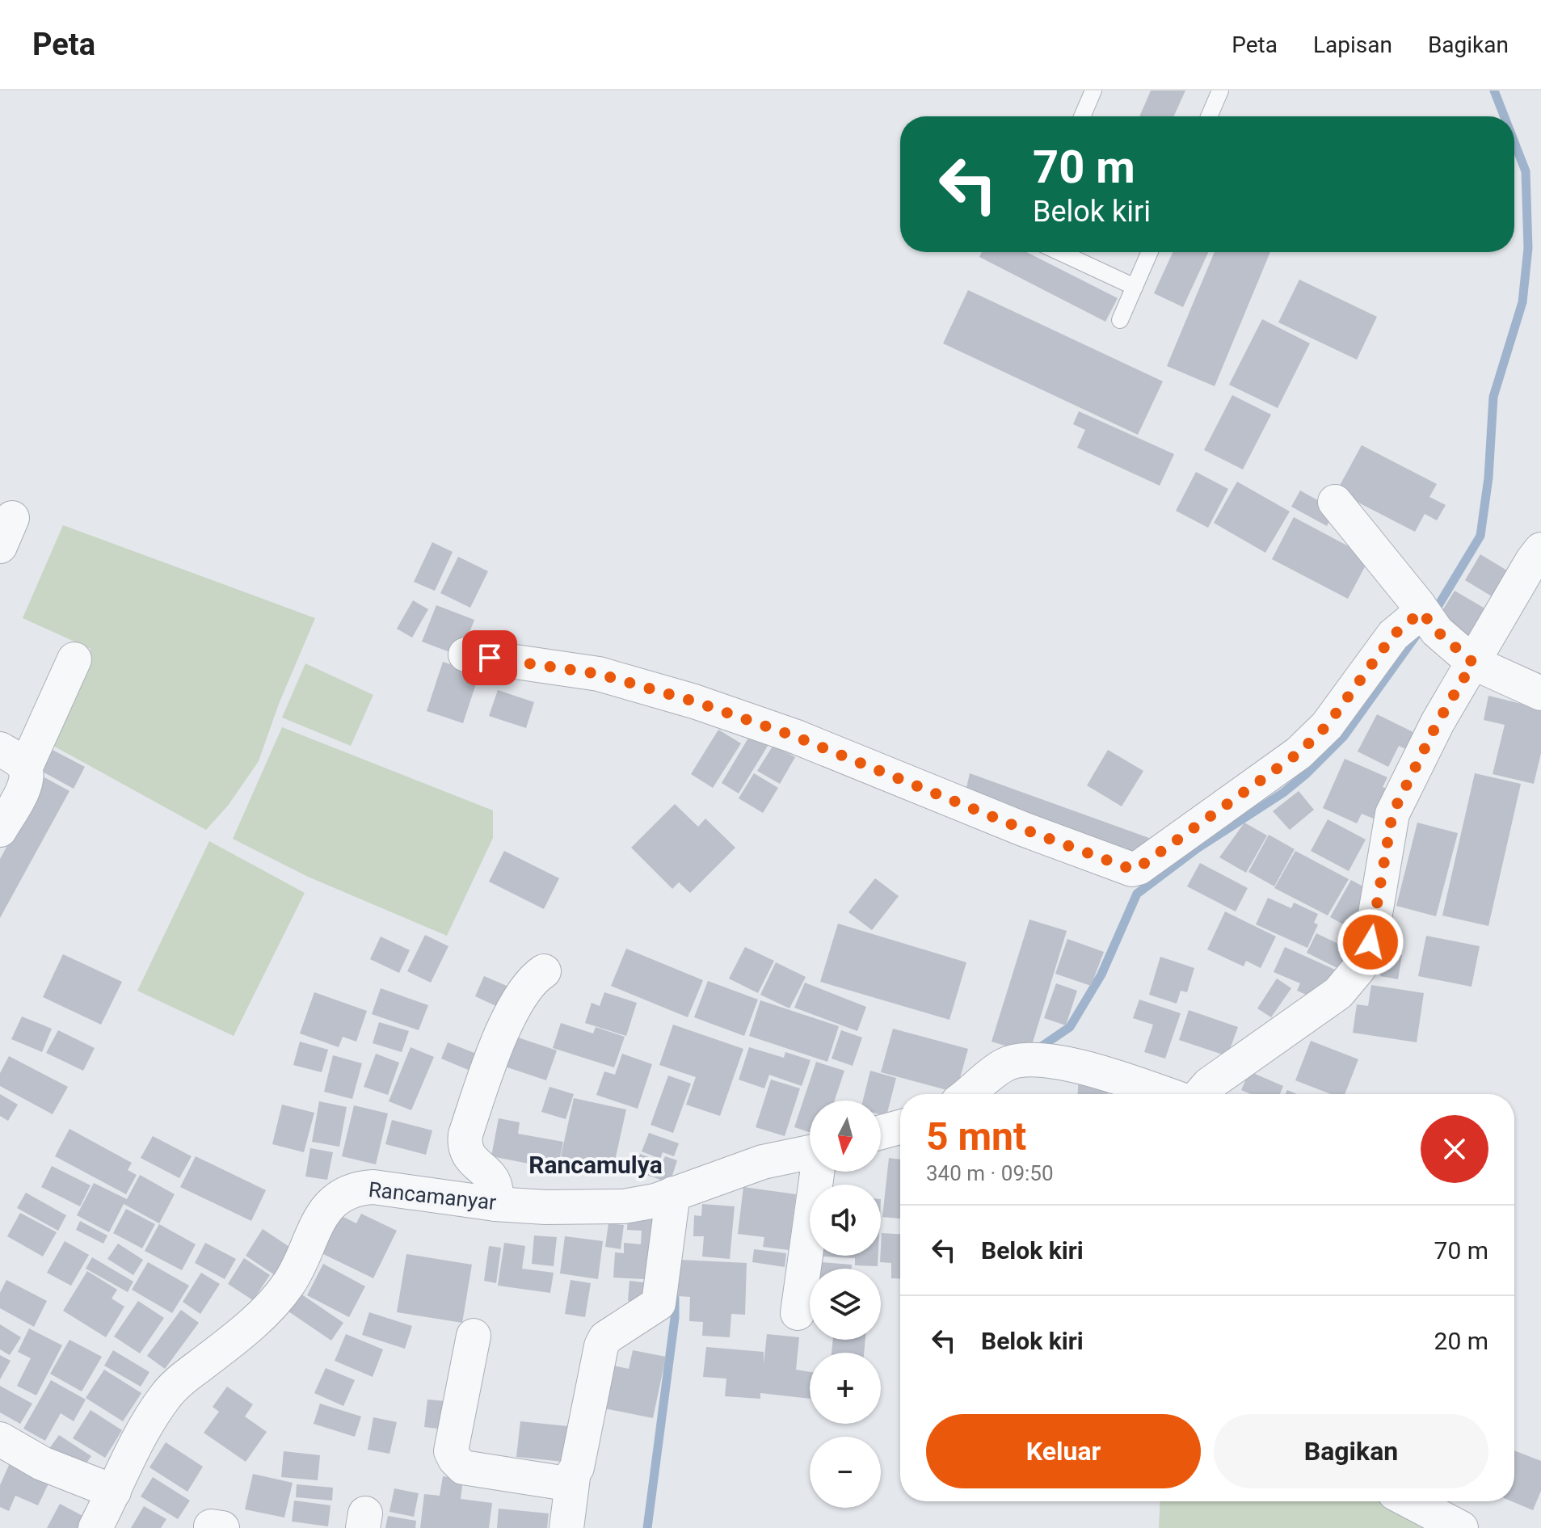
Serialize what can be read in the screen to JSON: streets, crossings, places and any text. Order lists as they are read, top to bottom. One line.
{"streets":{"street":["Rancamanyar"]},"districts":["Rancamulya"],"north":"bottom","page":{"header":"Peta","nav":["Peta","Lapisan","Bagikan"],"turn":["70 m","Belok kiri"],"heading":["5 mnt","340 m · 09:50"],"map_buttons":["+","−"],"list":[{"name":"Belok kiri","value":"70 m"},{"name":"Belok kiri","value":"20 m"}],"buttons":["Keluar","Bagikan"]}}
